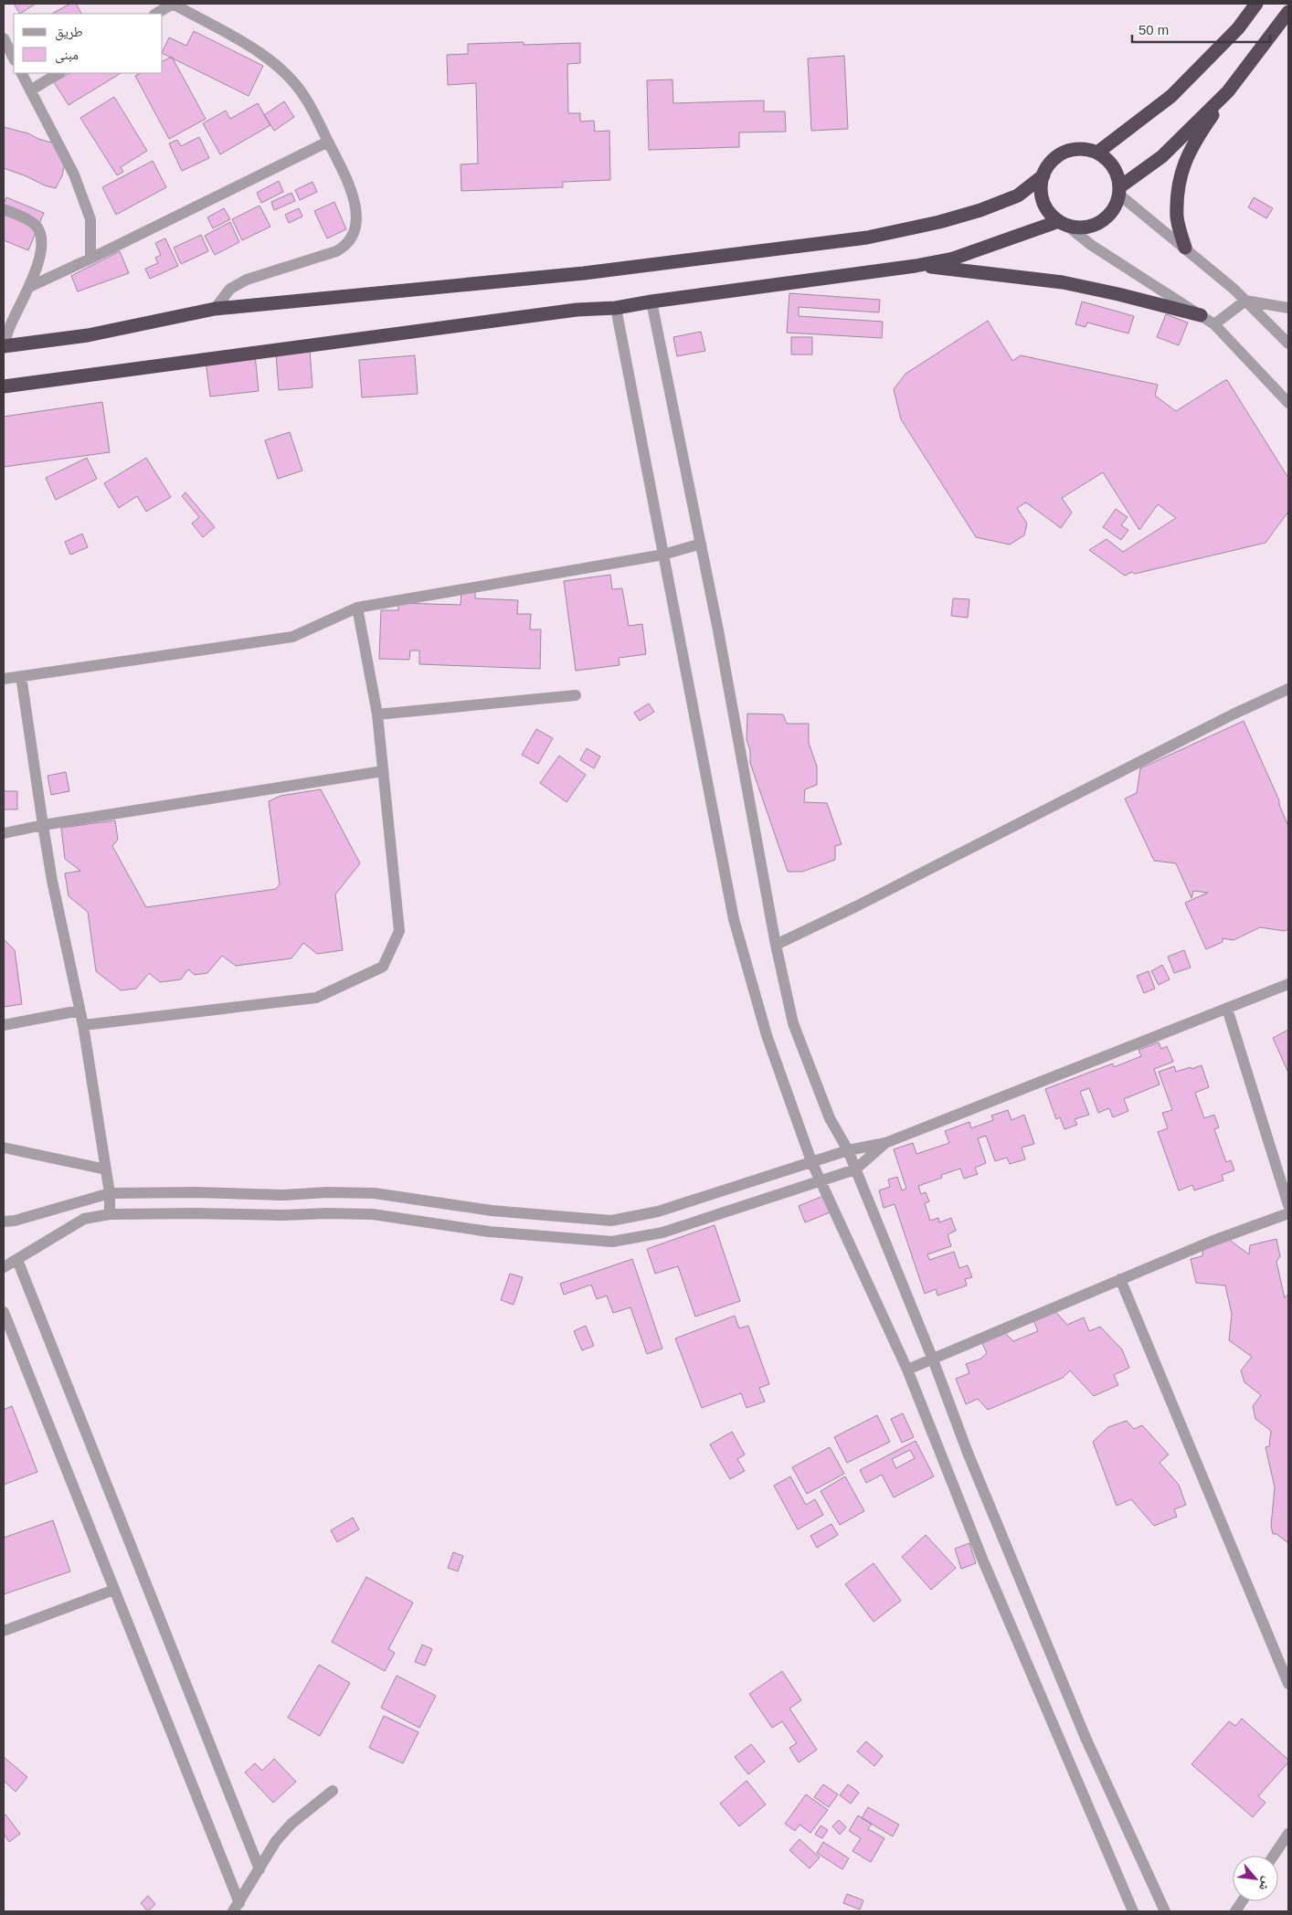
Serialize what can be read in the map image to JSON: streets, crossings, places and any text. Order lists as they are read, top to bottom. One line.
{"legend":["طريق","مبنى"],"scale_bar":"50 m","north":"bottom right"}
